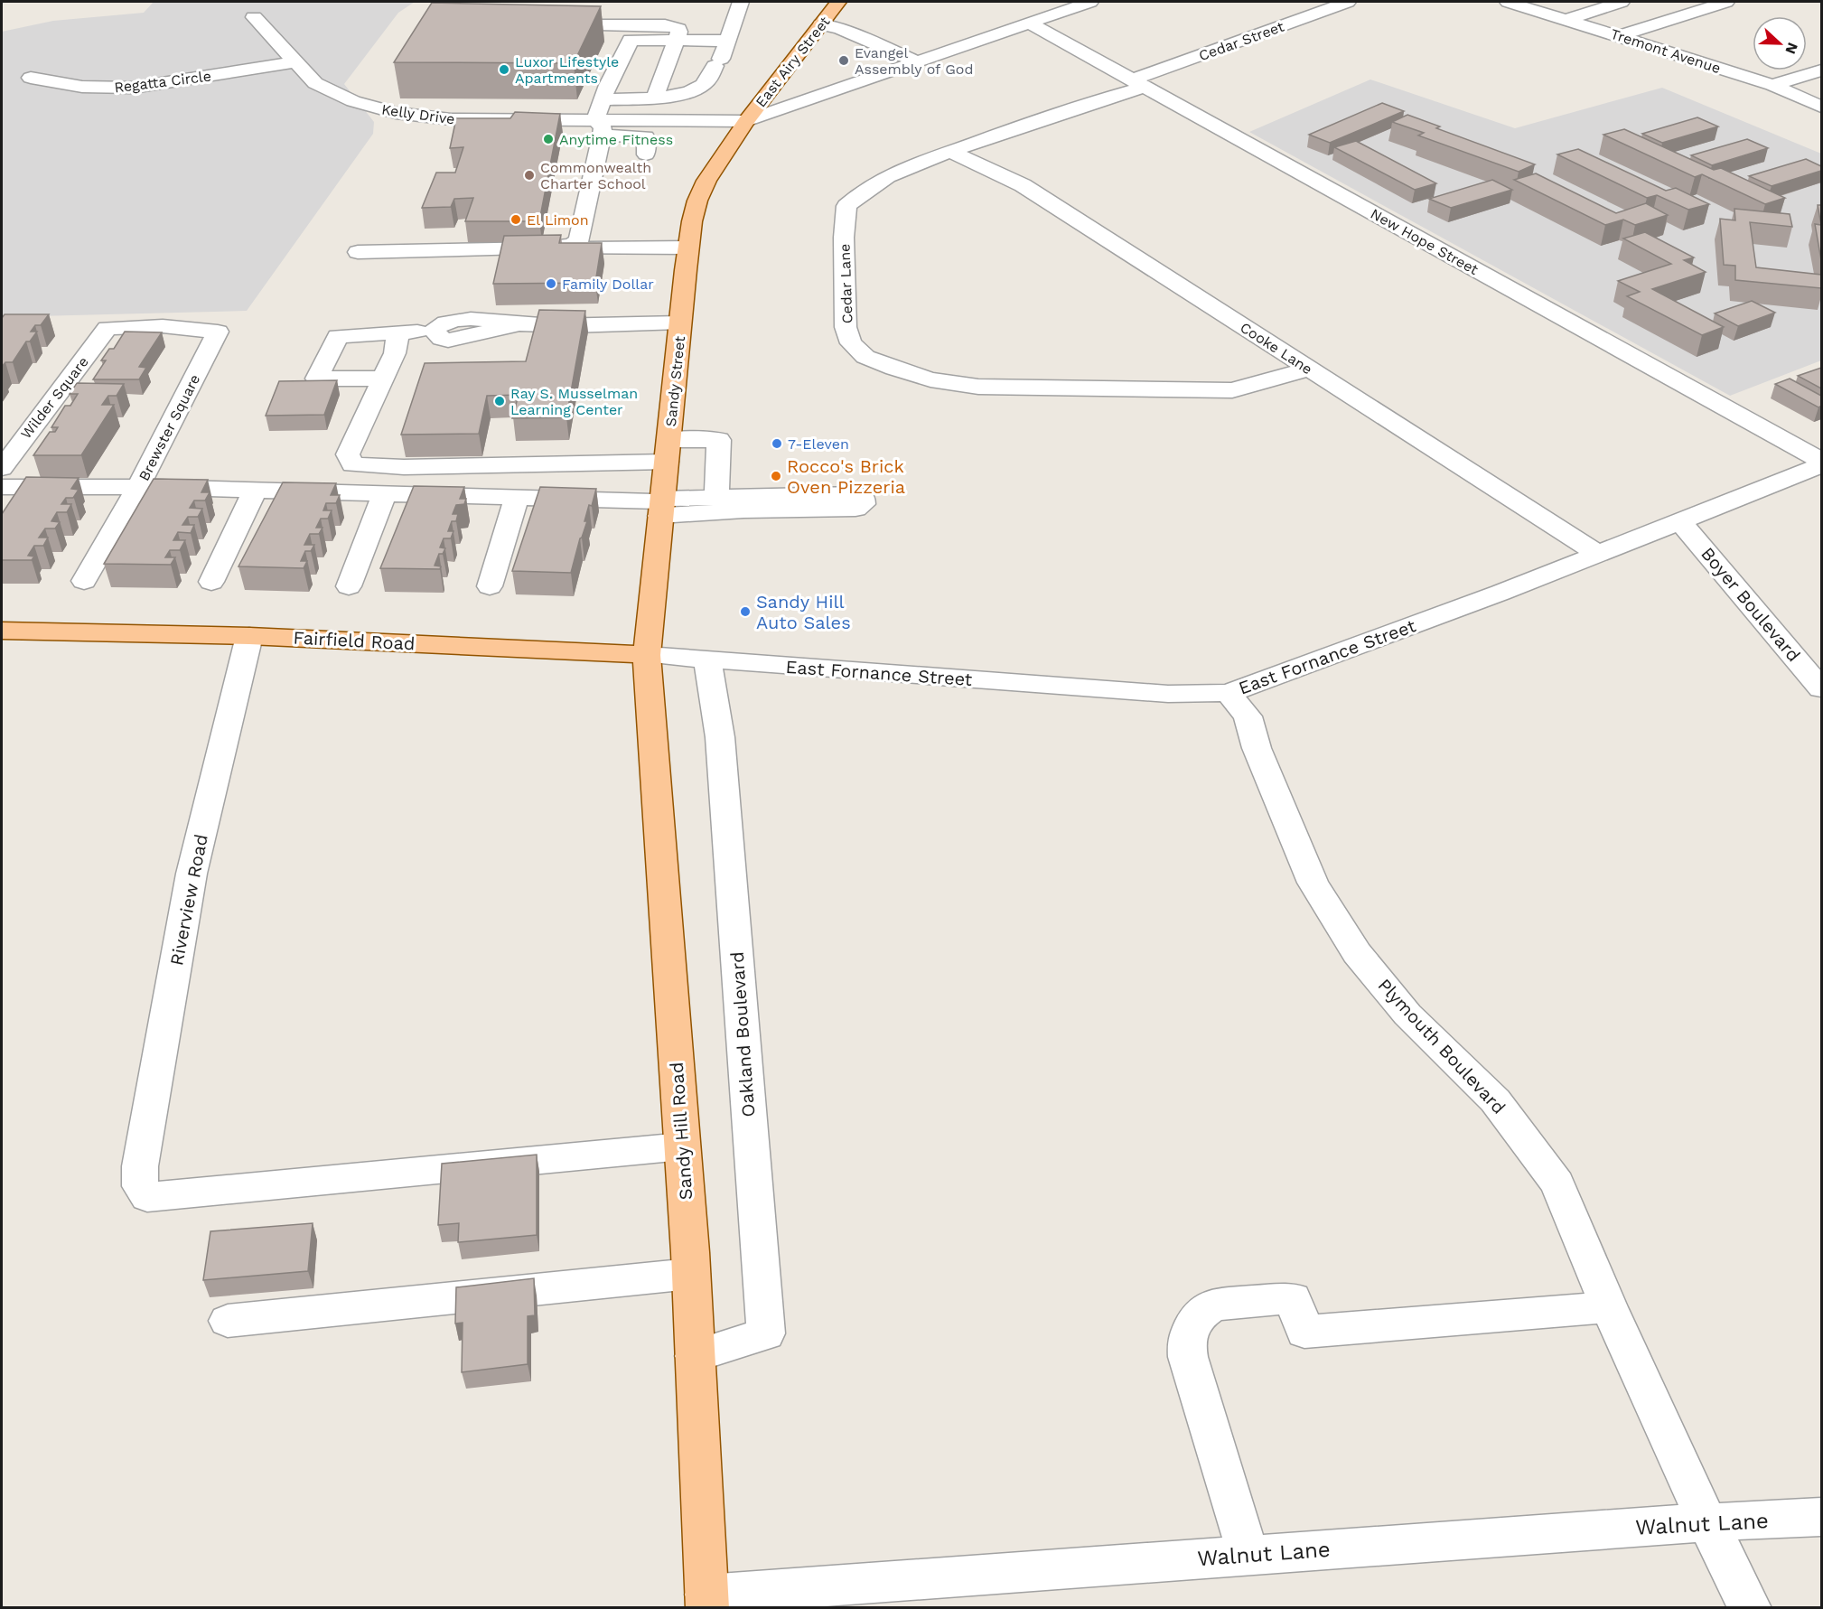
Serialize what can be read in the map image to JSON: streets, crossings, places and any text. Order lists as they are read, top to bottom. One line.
{"streets":{"main road":["East Airy Street","Sandy Street","Fairfield Road","Sandy Hill Road"],"street":["Cedar Street","Tremont Avenue","Regatta Circle","Kelly Drive","New Hope Street","Cedar Lane","Cooke Lane","Wilder Square","Brewster Square","Boyer Boulevard","East Fornance Street","Riverview Road","Oakland Boulevard","Plymouth Boulevard","Walnut Lane"]},"crossings":[["Cedar Street","New Hope Street"],["Cedar Street","Cedar Lane"],["East Airy Street","Kelly Drive"],["East Airy Street","Sandy Street"],["Regatta Circle","Kelly Drive"],["Kelly Drive","New Hope Street"],["Kelly Drive","Sandy Street"],["New Hope Street","Cedar Lane"],["New Hope Street","East Fornance Street"],["Cedar Lane","Cooke Lane"],["Cooke Lane","East Fornance Street"],["Sandy Street","Fairfield Road"],["Sandy Street","Sandy Hill Road"],["Wilder Square","Brewster Square"],["Boyer Boulevard","East Fornance Street"],["Fairfield Road","East Fornance Street"],["Fairfield Road","Riverview Road"],["Fairfield Road","Oakland Boulevard"],["Fairfield Road","Sandy Hill Road"],["East Fornance Street","Oakland Boulevard"],["East Fornance Street","Plymouth Boulevard"],["Riverview Road","Sandy Hill Road"],["Oakland Boulevard","Sandy Hill Road"],["Plymouth Boulevard","Walnut Lane"],["Sandy Hill Road","Walnut Lane"]],"places":["Evangel Assembly of God","Luxor Lifestyle Apartments","Anytime Fitness","Commonwealth Charter School","El Limon","Family Dollar","Ray S. Musselman Learning Center","7-Eleven","Rocco's Brick Oven Pizzeria","Sandy Hill Auto Sales"],"north":"right"}
